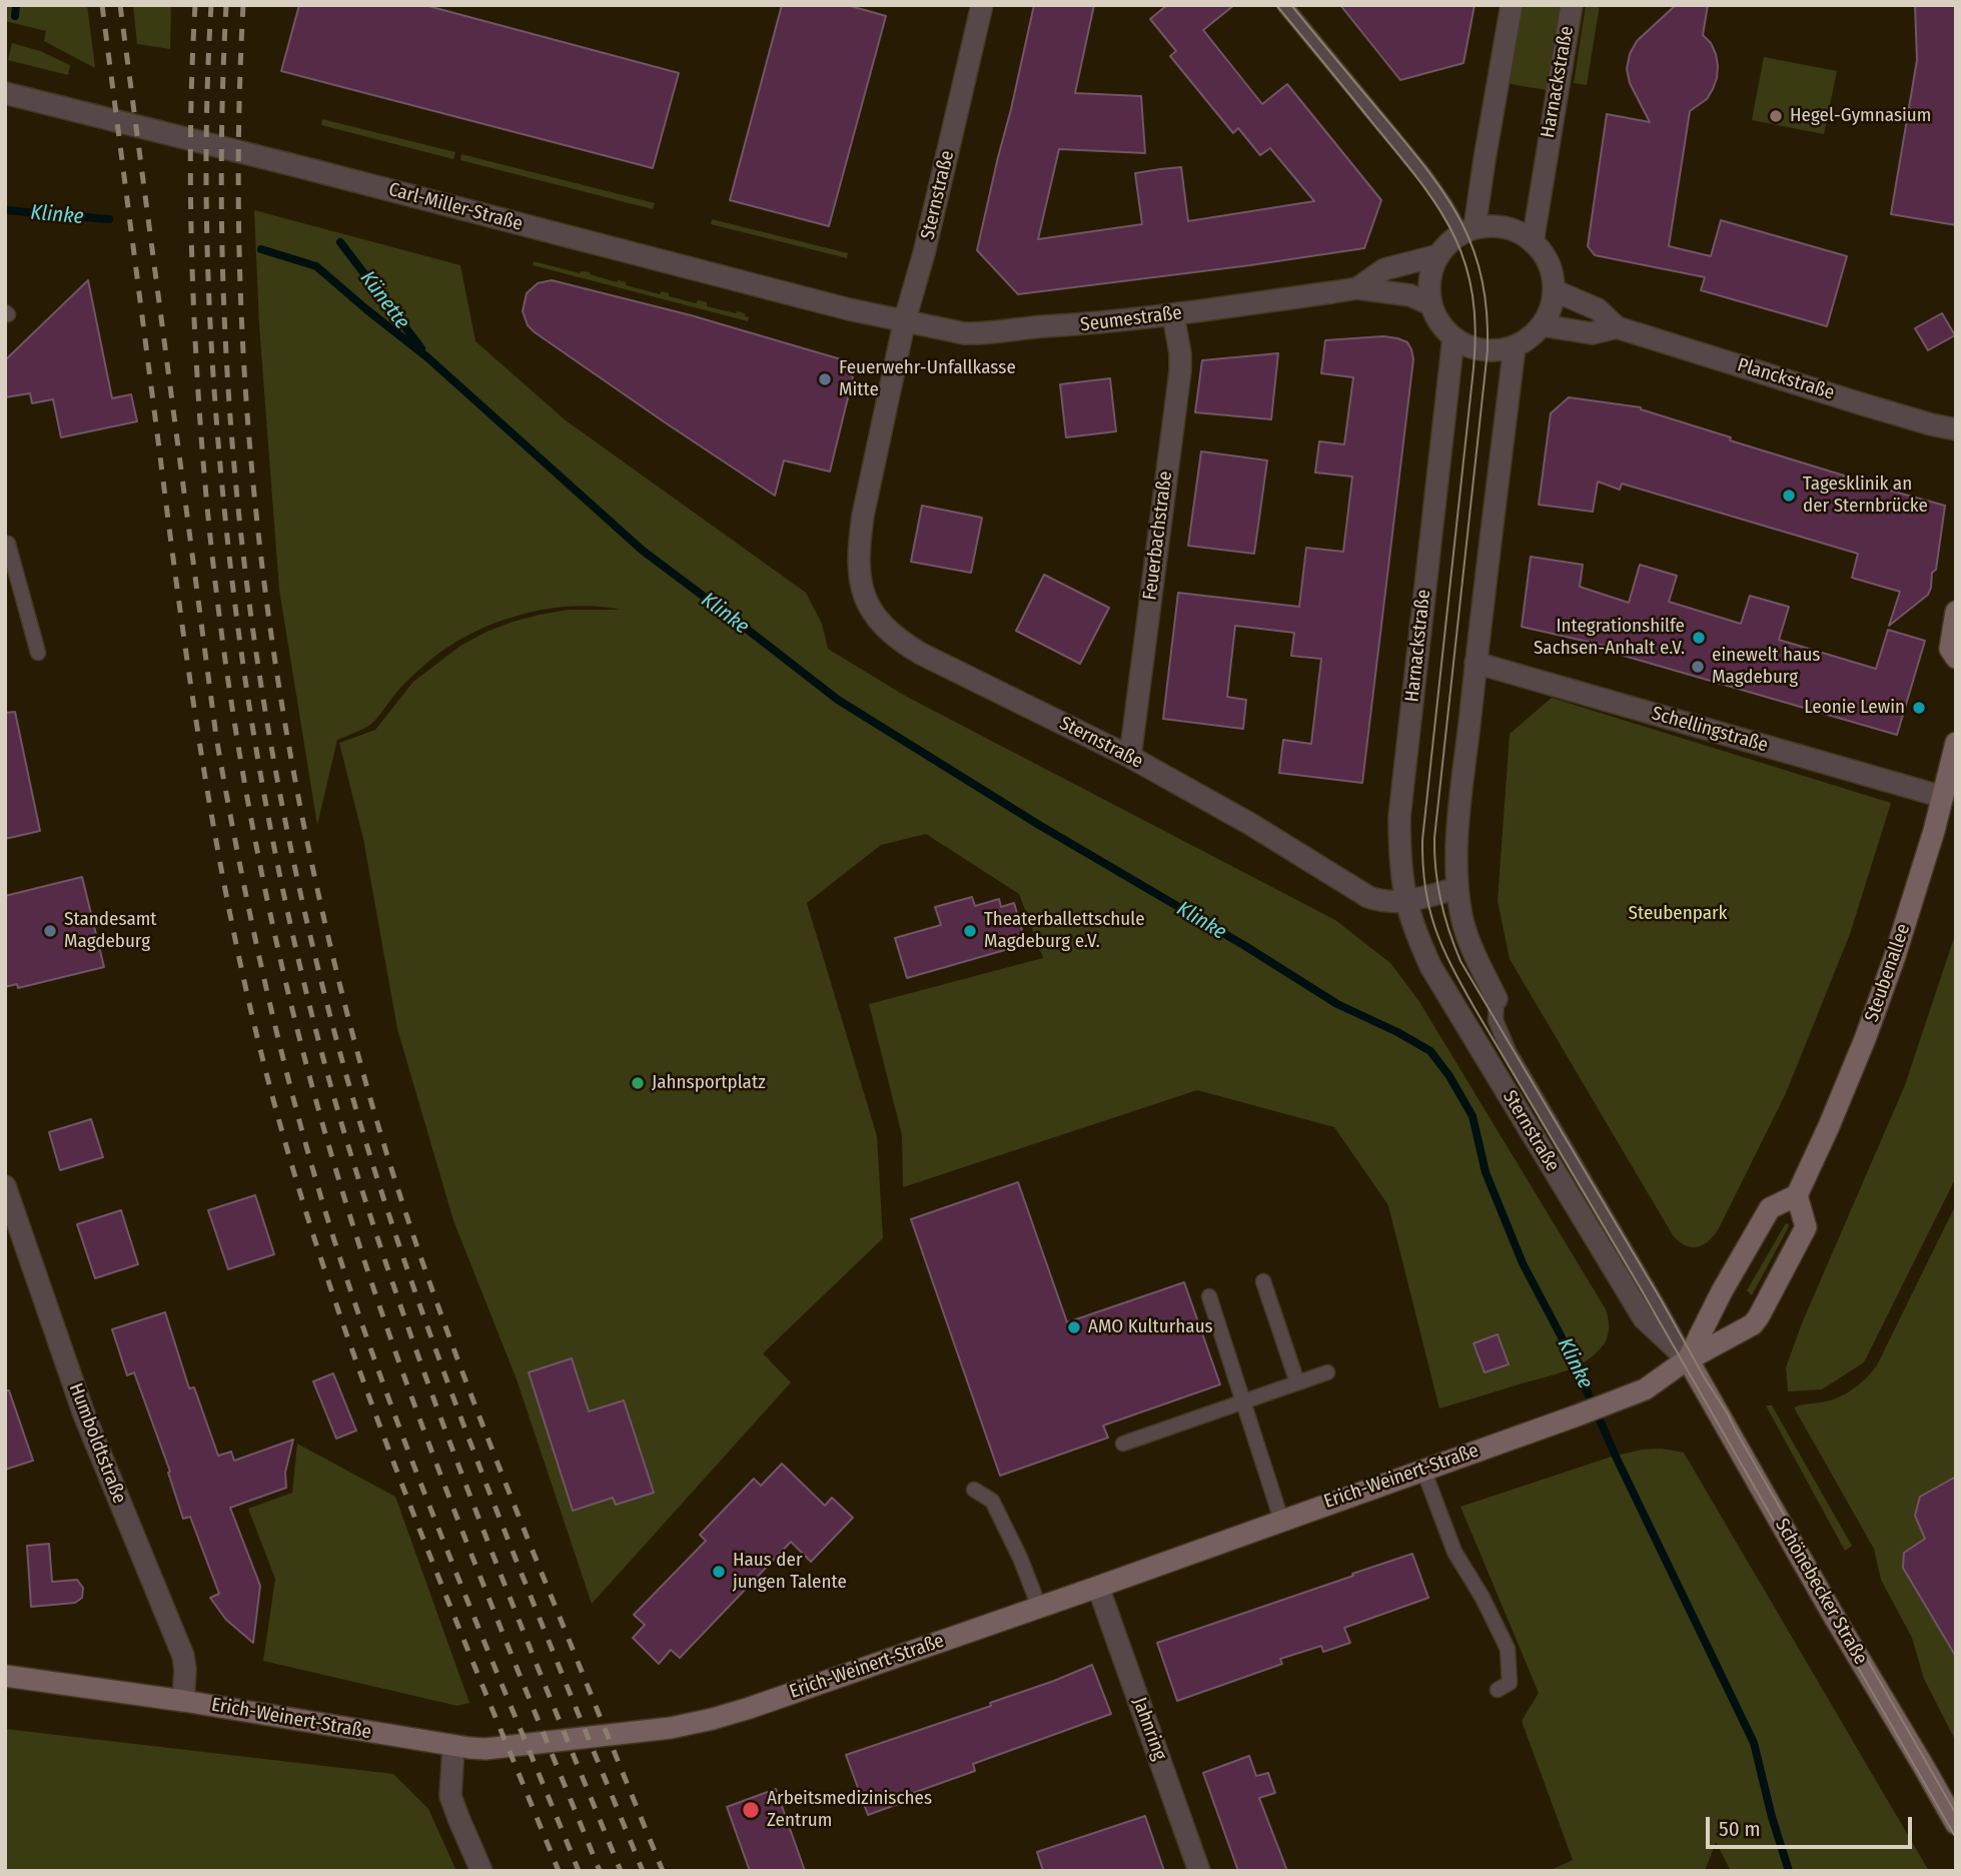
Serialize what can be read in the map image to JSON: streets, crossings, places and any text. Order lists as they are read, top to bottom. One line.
{"streets":{"main road":["Steubenallee","Erich-Weinert-Straße","Schönebecker Straße"],"street":["Harnackstraße","Sternstraße","Carl-Miller-Straße","Seumestraße","Planckstraße","Feuerbachstraße","Schellingstraße","Humboldtstraße","Jahnring"]},"crossings":[["Harnackstraße","Sternstraße"],["Harnackstraße","Seumestraße"],["Harnackstraße","Planckstraße"],["Sternstraße","Carl-Miller-Straße"],["Sternstraße","Seumestraße"],["Sternstraße","Feuerbachstraße"],["Sternstraße","Erich-Weinert-Straße"],["Sternstraße","Schönebecker Straße"],["Carl-Miller-Straße","Seumestraße"],["Seumestraße","Planckstraße"],["Seumestraße","Feuerbachstraße"],["Schellingstraße","Steubenallee"],["Humboldtstraße","Erich-Weinert-Straße"],["Erich-Weinert-Straße","Schönebecker Straße"],["Erich-Weinert-Straße","Jahnring"]],"water":["Klinke","Künette"],"parks":["Steubenpark"],"places":["Hegel-Gymnasium","Feuerwehr-Unfallkasse Mitte","Tagesklinik an der Sternbrücke","Integrationshilfe Sachsen-Anhalt e.V.","einewelt haus Magdeburg","Leonie Lewin","Standesamt Magdeburg","Theaterballettschule Magdeburg e.V.","Jahnsportplatz","AMO Kulturhaus","Haus der jungen Talente","Arbeitsmedizinisches Zentrum"],"scale_bar":"50 m"}
